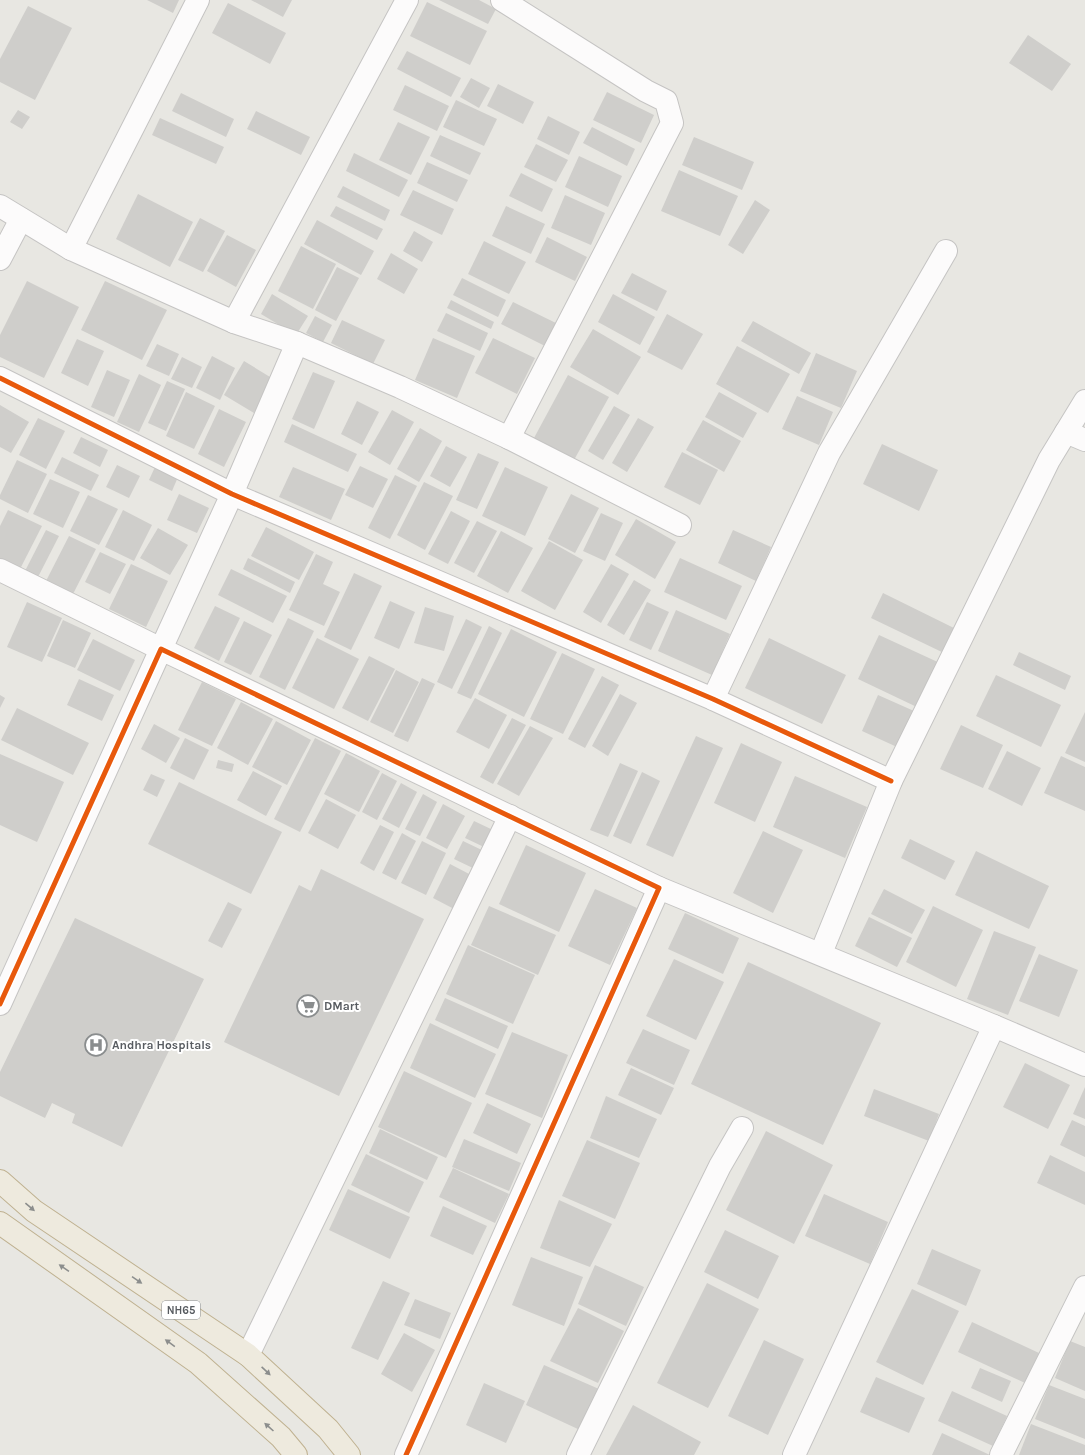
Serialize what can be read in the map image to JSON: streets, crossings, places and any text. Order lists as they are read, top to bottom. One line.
{"streets":{"highway":["NH65"]},"places":{"supermarket":["DMart"],"hospital":["Andhra Hospitals"]}}
